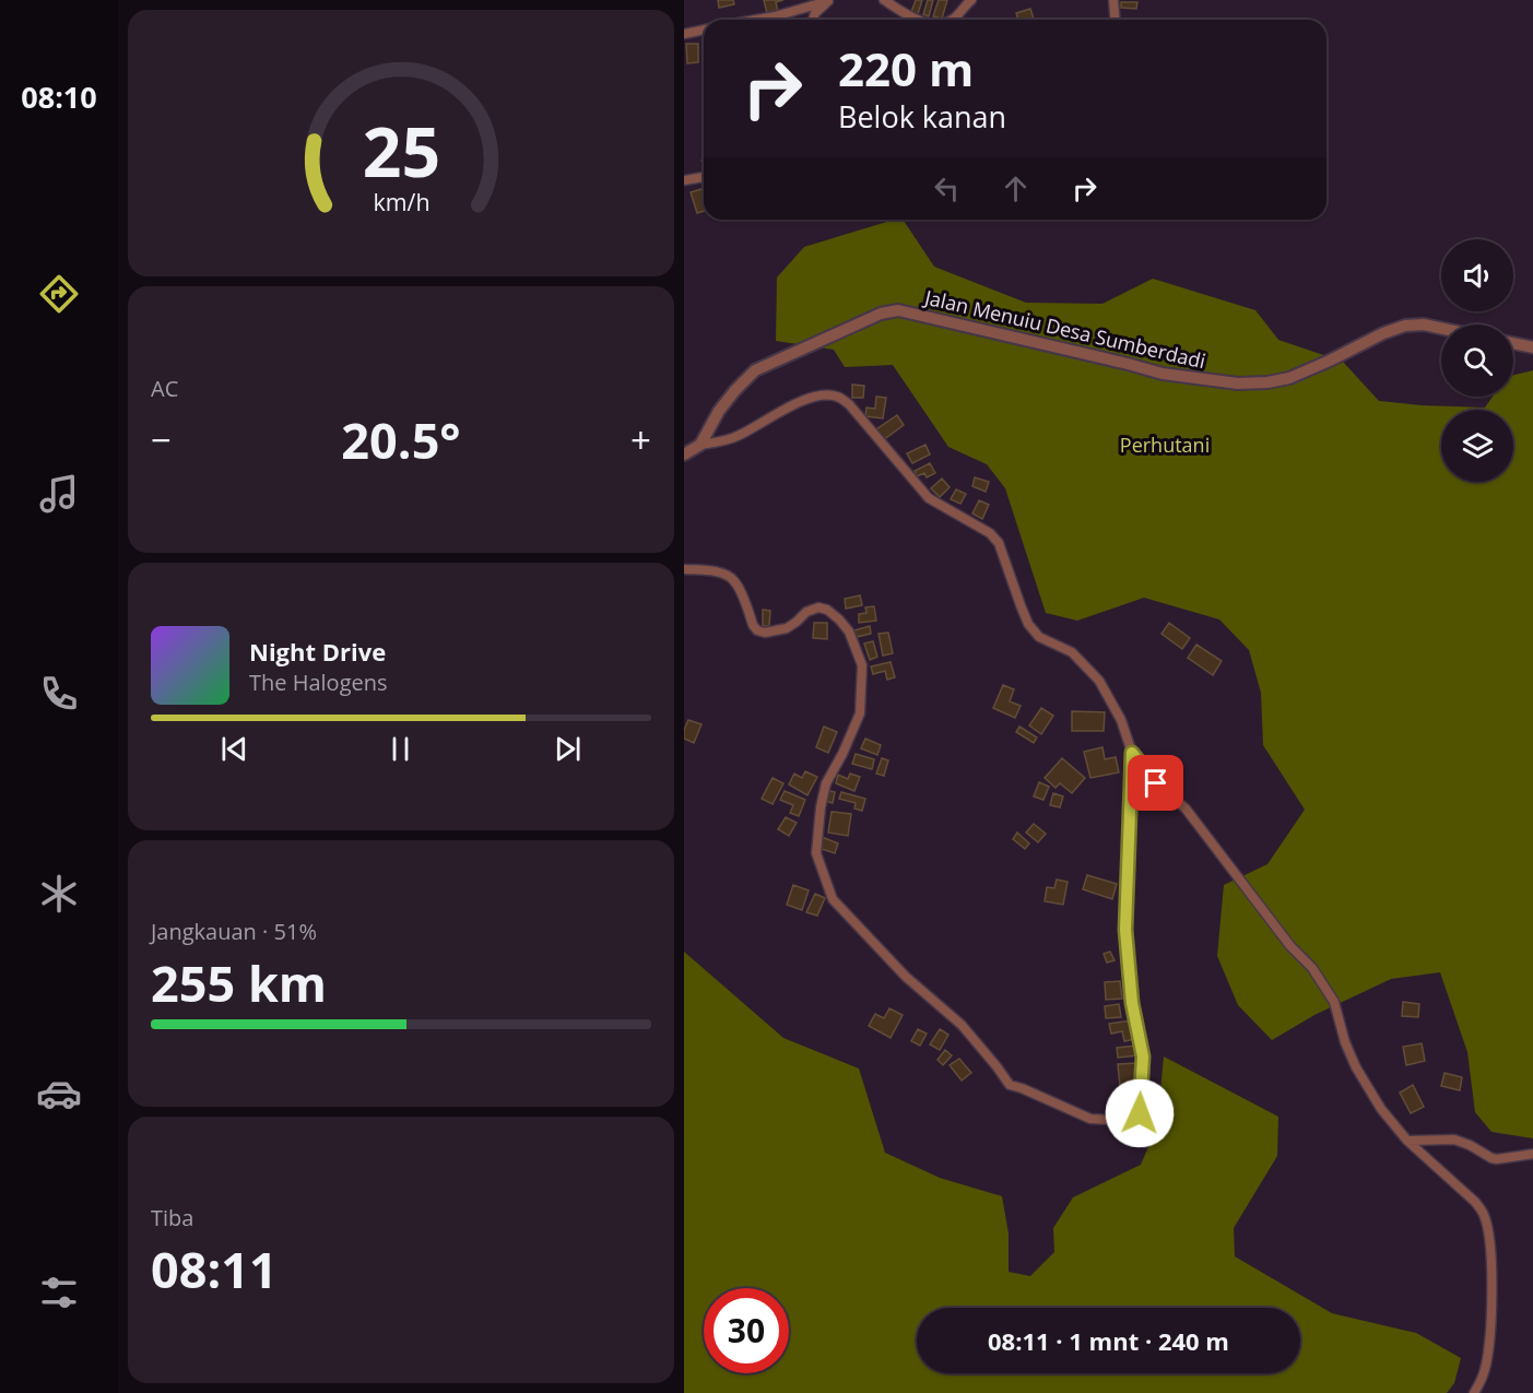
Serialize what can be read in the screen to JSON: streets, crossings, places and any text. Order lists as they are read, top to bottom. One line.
{"streets":{"street":["Jalan Menuiu Desa Sumberdadi"]},"parks":["Perhutani"],"page":{"tabs":"08:10","turn":["220 m","Belok kanan"],"tile":["AC",["Jangkauan · 51%","255 km"],["Tiba","08:11"]],"heat":["−","20.5°","+"],"song":["Night Drive","The Halogens"],"limit":"30","trip":"08:11 · 1 mnt · 240 m","gauge":["25","km/h"]}}
